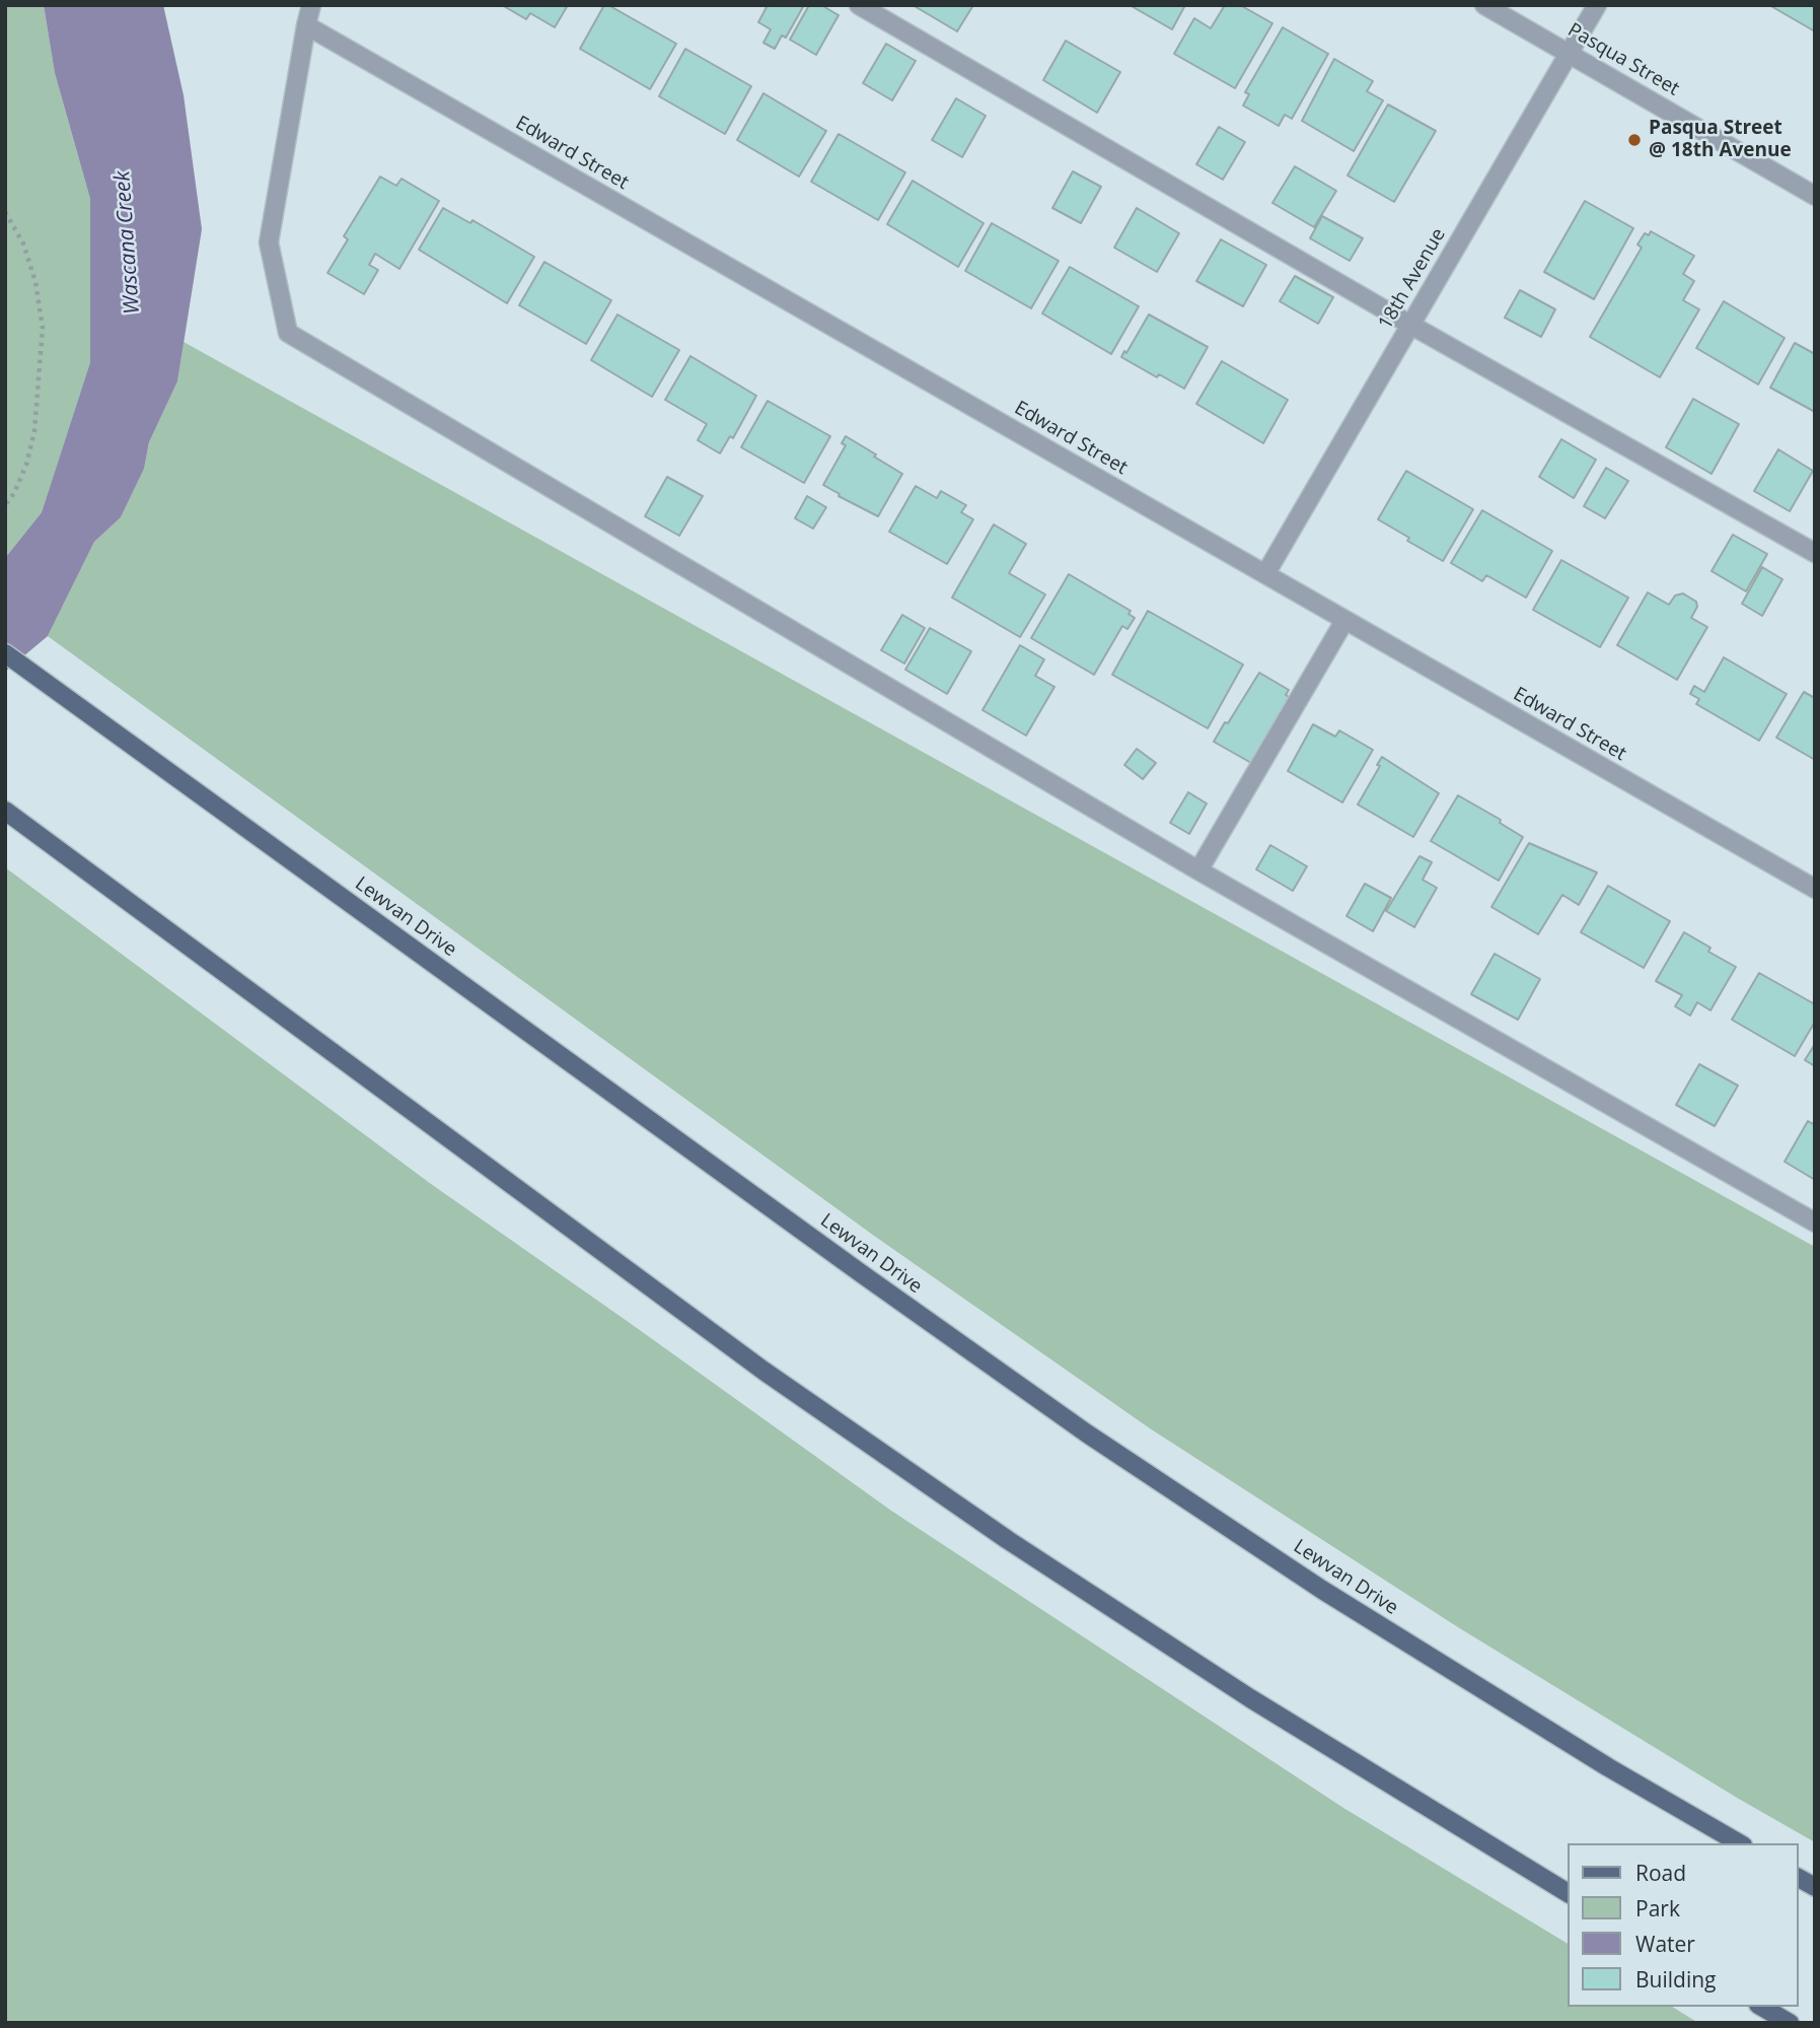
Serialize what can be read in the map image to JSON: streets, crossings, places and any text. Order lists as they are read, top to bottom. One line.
{"streets":{"main road":["Lewvan Drive"],"street":["Pasqua Street","Edward Street","18th Avenue"]},"crossings":[["Pasqua Street","18th Avenue"],["Edward Street","18th Avenue"]],"water":["Wascana Creek"],"places":["Pasqua Street @ 18th Avenue"],"legend":["Road","Park","Water","Building"]}
